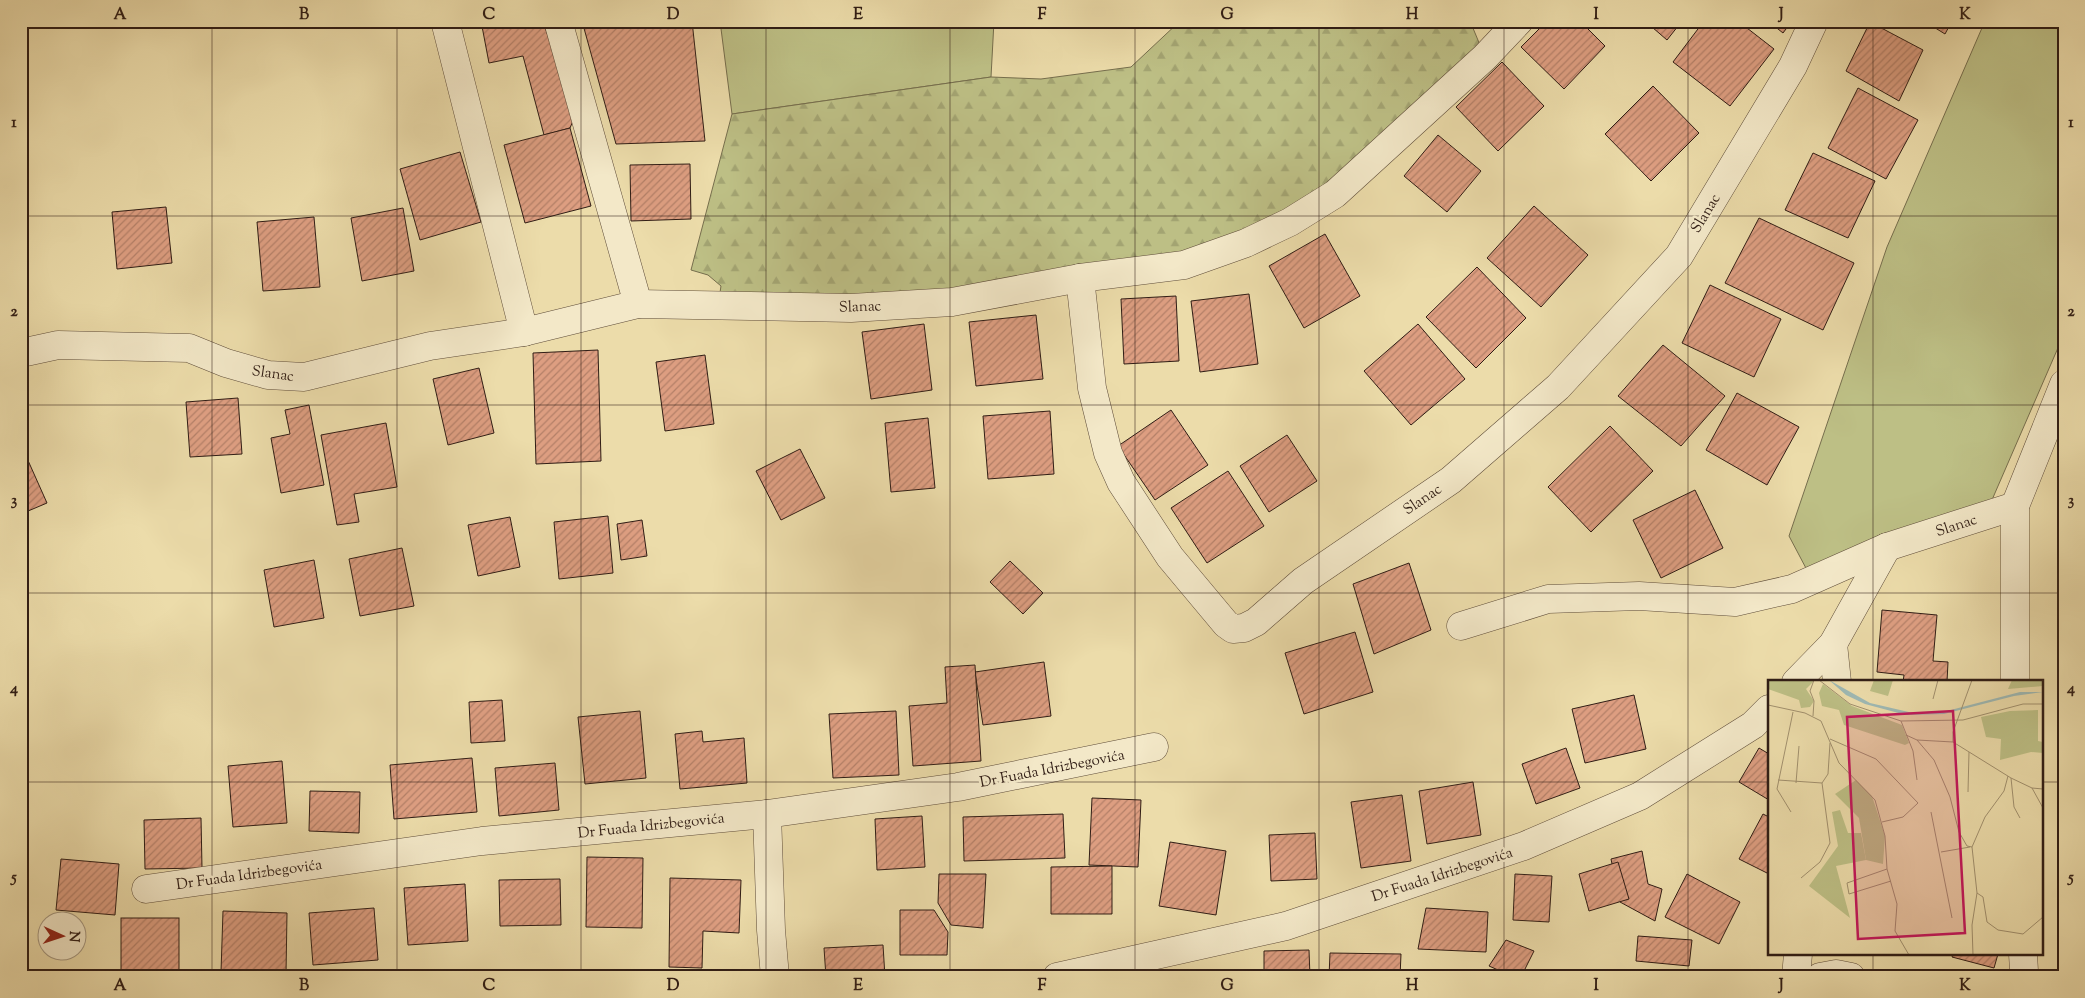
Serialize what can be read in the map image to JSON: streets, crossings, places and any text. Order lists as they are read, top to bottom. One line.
{"streets":{"street":["Slanac","Dr Fuada Idrizbegovića"]},"north":"right","grid":{"columns":["A","B","C","D","E","F","G","H","I","J","K"],"rows":["1","2","3","4","5"]}}
